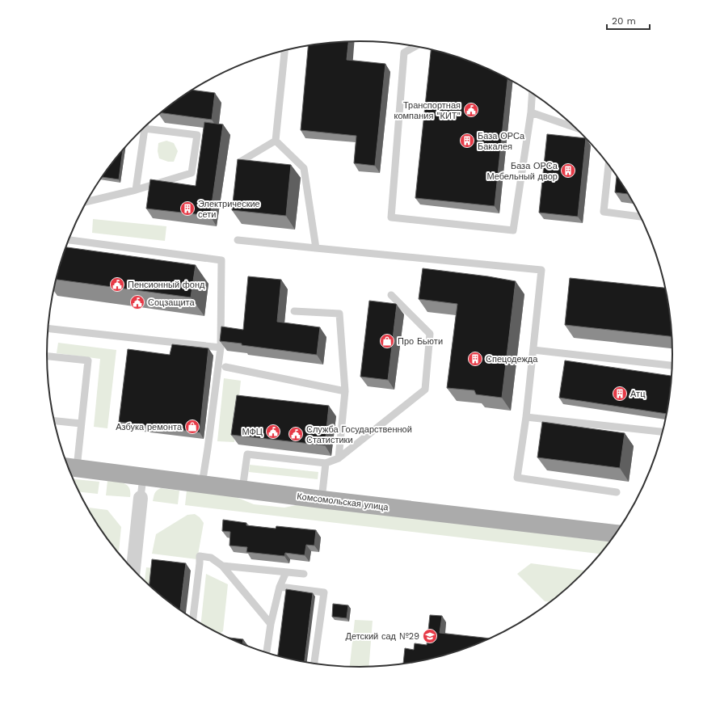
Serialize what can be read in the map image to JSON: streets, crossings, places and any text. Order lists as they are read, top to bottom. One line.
{"streets":{"main road":["Комсомольская улица"]},"places":{"public building":["Транспортная компания \"КИТ\"","Пенсионный фонд","Соцзащита","МФЦ","Служба Государственной Статистики"],"building":["База ОРСа Бакалея","База ОРСа Мебельный двор","Электрические сети","Спецодежда","Атц"],"shop":["Про Бьюти","Азбука ремонта"],"school or university":["Детский сад №29"]},"scale_bar":"20 m"}
